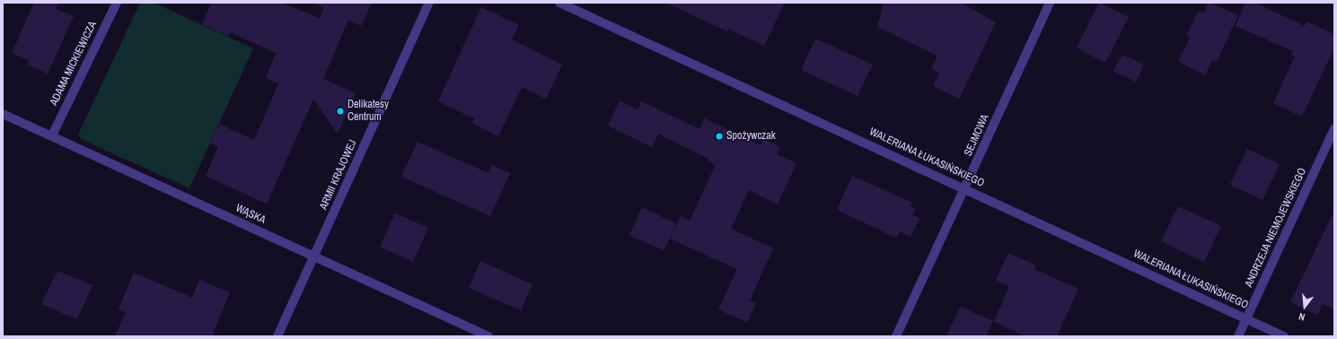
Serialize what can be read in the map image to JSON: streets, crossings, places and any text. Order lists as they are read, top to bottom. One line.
{"streets":{"street":["ADAMA MICKIEWICZA","SEJMOWA","WALERIANA ŁUKASIŃSKIEGO","ARMII KRAJOWEJ","WĄSKA","ANDRZEJA NIEMOJEWSKIEGO"]},"crossings":[["ADAMA MICKIEWICZA","WĄSKA"],["SEJMOWA","WALERIANA ŁUKASIŃSKIEGO"],["WALERIANA ŁUKASIŃSKIEGO","ANDRZEJA NIEMOJEWSKIEGO"],["ARMII KRAJOWEJ","WĄSKA"]],"places":["Delikatesy Centrum","Spożywczak"],"north":"bottom"}
